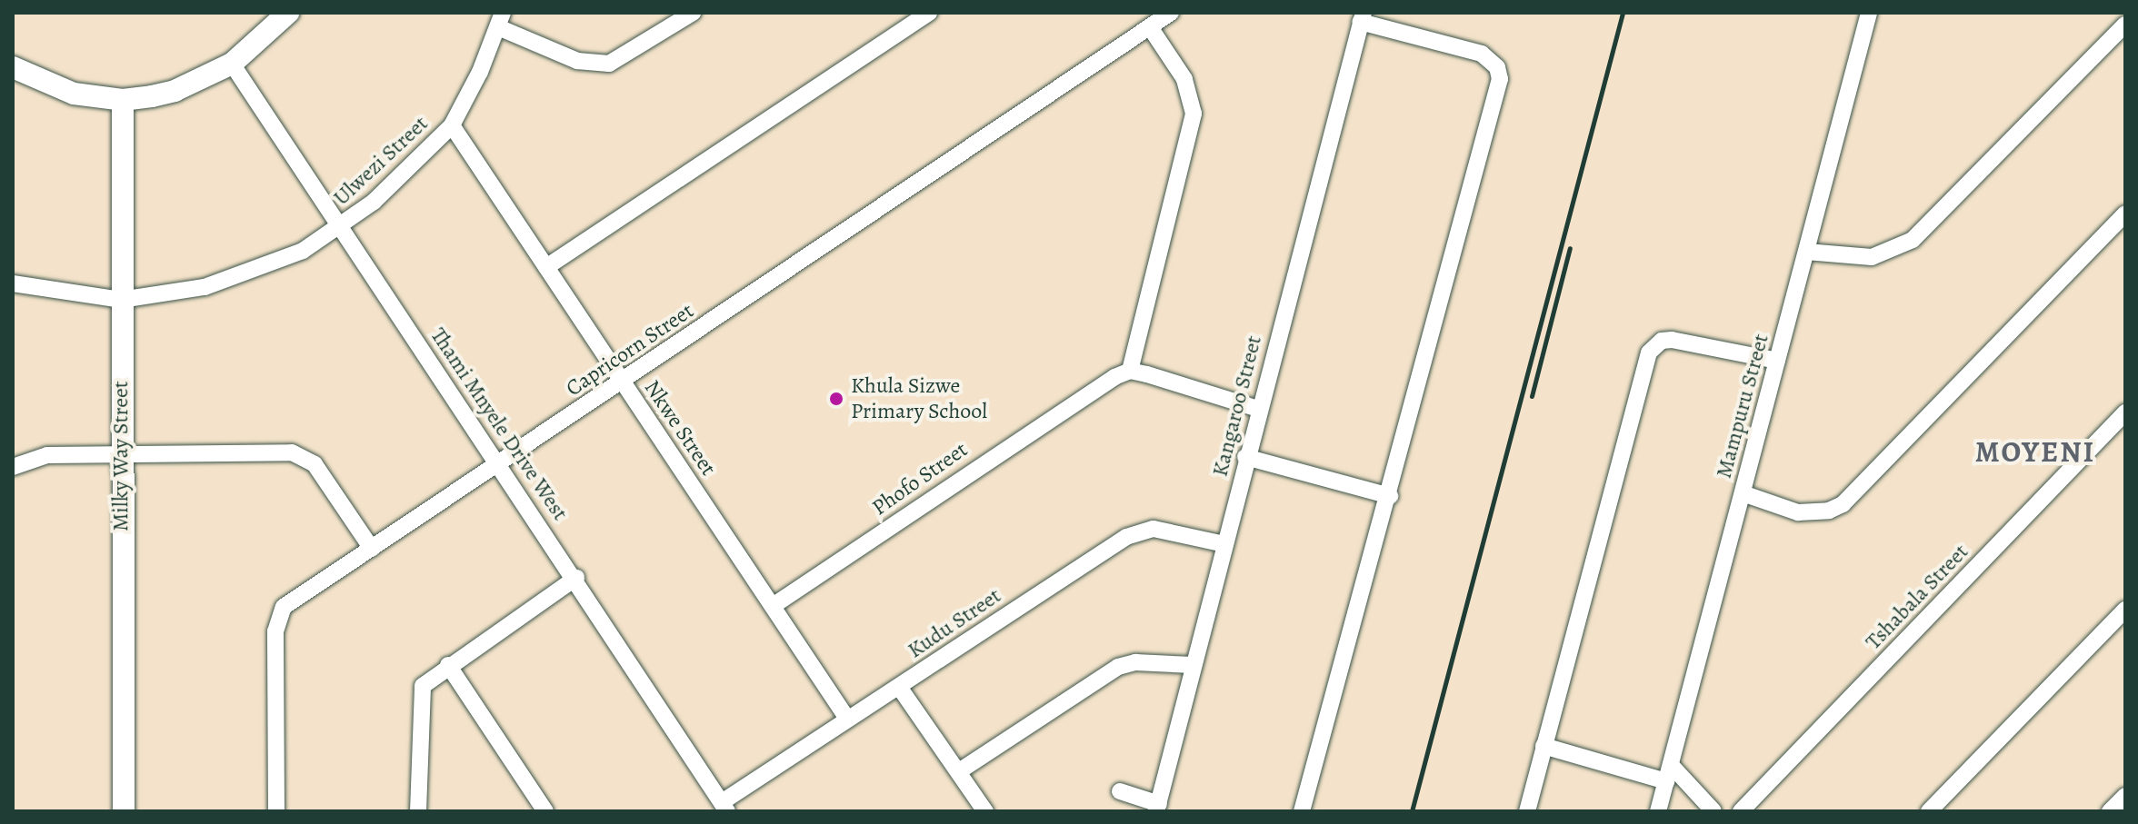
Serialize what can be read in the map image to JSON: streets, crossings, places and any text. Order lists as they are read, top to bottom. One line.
{"streets":{"street":["Ulwezi Street","Capricorn Street","Kangaroo Street","Mampuru Street","Thami Mnyele Drive West","Nkwe Street","Milky Way Street","Phofo Street","Tshabala Street","Kudu Street"]},"crossings":[["Ulwezi Street","Thami Mnyele Drive West"],["Ulwezi Street","Nkwe Street"],["Ulwezi Street","Milky Way Street"],["Capricorn Street","Thami Mnyele Drive West"],["Capricorn Street","Nkwe Street"],["Kangaroo Street","Kudu Street"],["Thami Mnyele Drive West","Kudu Street"],["Nkwe Street","Phofo Street"],["Nkwe Street","Kudu Street"]],"districts":["MOYENI"],"places":["Khula Sizwe Primary School"]}
